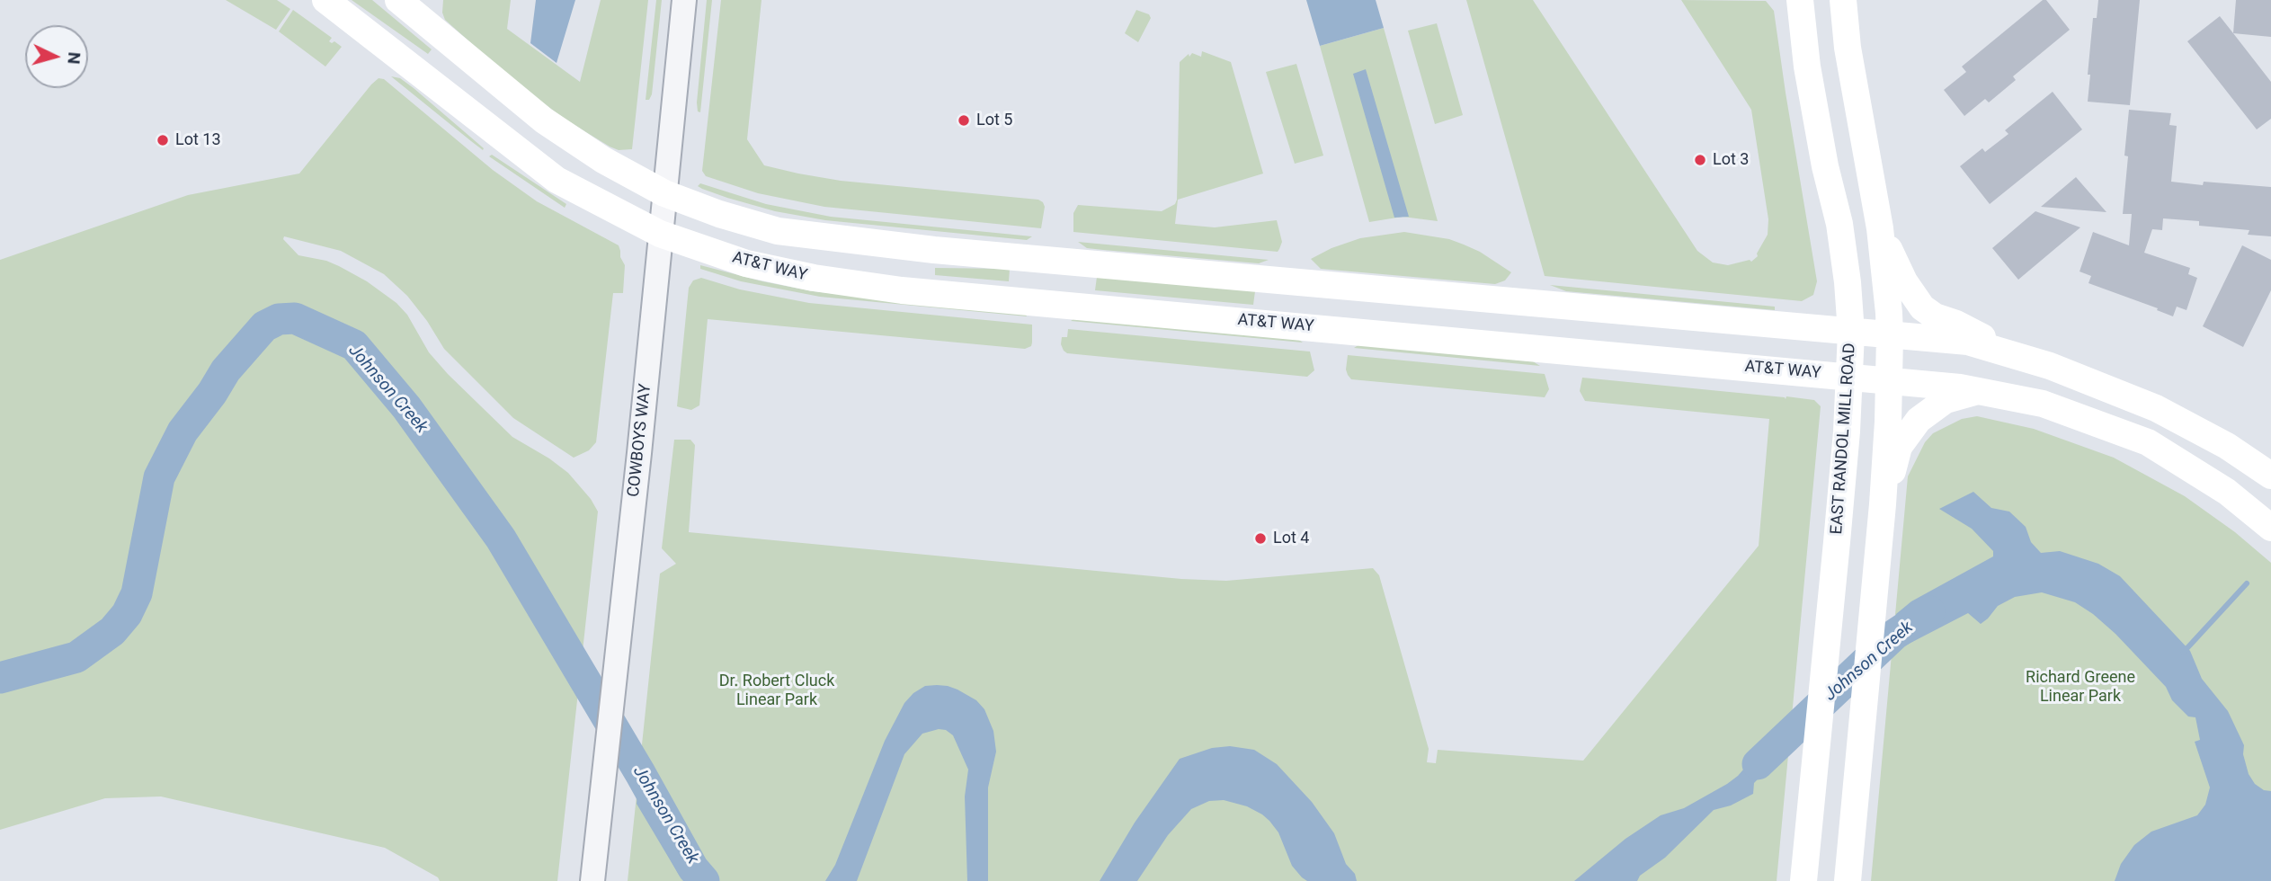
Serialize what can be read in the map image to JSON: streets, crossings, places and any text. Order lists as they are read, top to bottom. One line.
{"streets":{"main road":["AT&T WAY","EAST RANDOL MILL ROAD"],"street":["COWBOYS WAY"]},"crossings":[["AT&T WAY","EAST RANDOL MILL ROAD"],["AT&T WAY","COWBOYS WAY"]],"water":["Johnson Creek"],"parks":["Richard Greene Linear Park","Dr. Robert Cluck Linear Park"],"places":["Lot 5","Lot 13","Lot 3","Lot 4"],"north":"right"}
